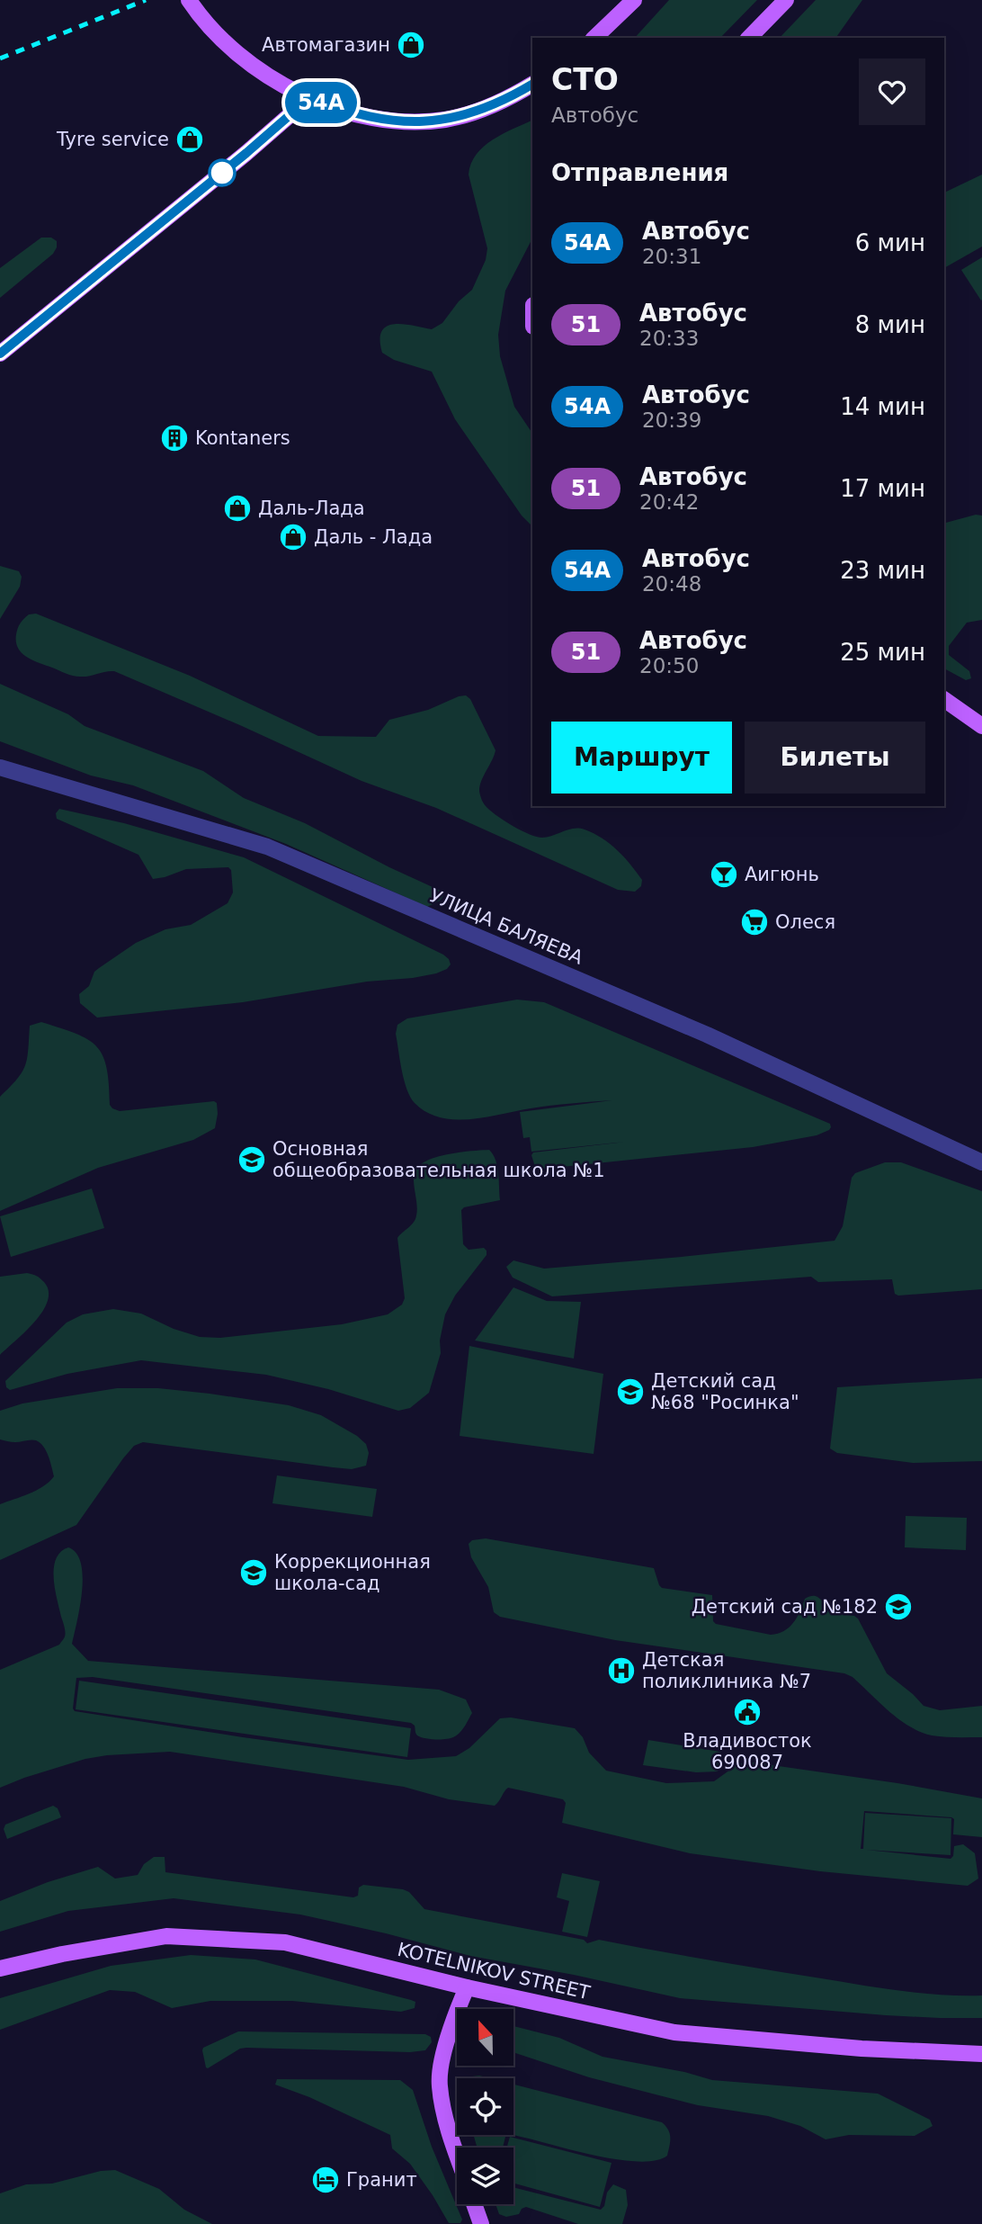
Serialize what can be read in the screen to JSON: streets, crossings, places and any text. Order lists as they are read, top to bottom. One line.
{"streets":{"main road":["KOTELNIKOV STREET"],"street":["УЛИЦА БАЛЯЕВА"]},"places":{"shop":["Автомагазин","Tyre service","Даль-Лада","Даль - Лада"],"building":["Kontaners"],"bar":["Аигюнь"],"supermarket":["Олеся"],"school or university":["Основная общеобразовательная школа №1","Детский сад №68 \"Росинка\"","Коррекционная школа-сад","Детский сад №182"],"hospital":["Детская поликлиника №7"],"public building":["Владивосток 690087"],"hotel":["Гранит"]},"lines":["bus line 54А"],"north":"top","page":{"on_map":"54А","heading":[["СТО","Автобус"],"Отправления"],"list":[{"mark":"54А","name":"Автобус","note":"20:31","value":"6 мин"},{"mark":"51","name":"Автобус","note":"20:33","value":"8 мин"},{"mark":"54А","name":"Автобус","note":"20:39","value":"14 мин"},{"mark":"51","name":"Автобус","note":"20:42","value":"17 мин"},{"mark":"54А","name":"Автобус","note":"20:48","value":"23 мин"},{"mark":"51","name":"Автобус","note":"20:50","value":"25 мин"}],"buttons":["Маршрут","Билеты"]}}
